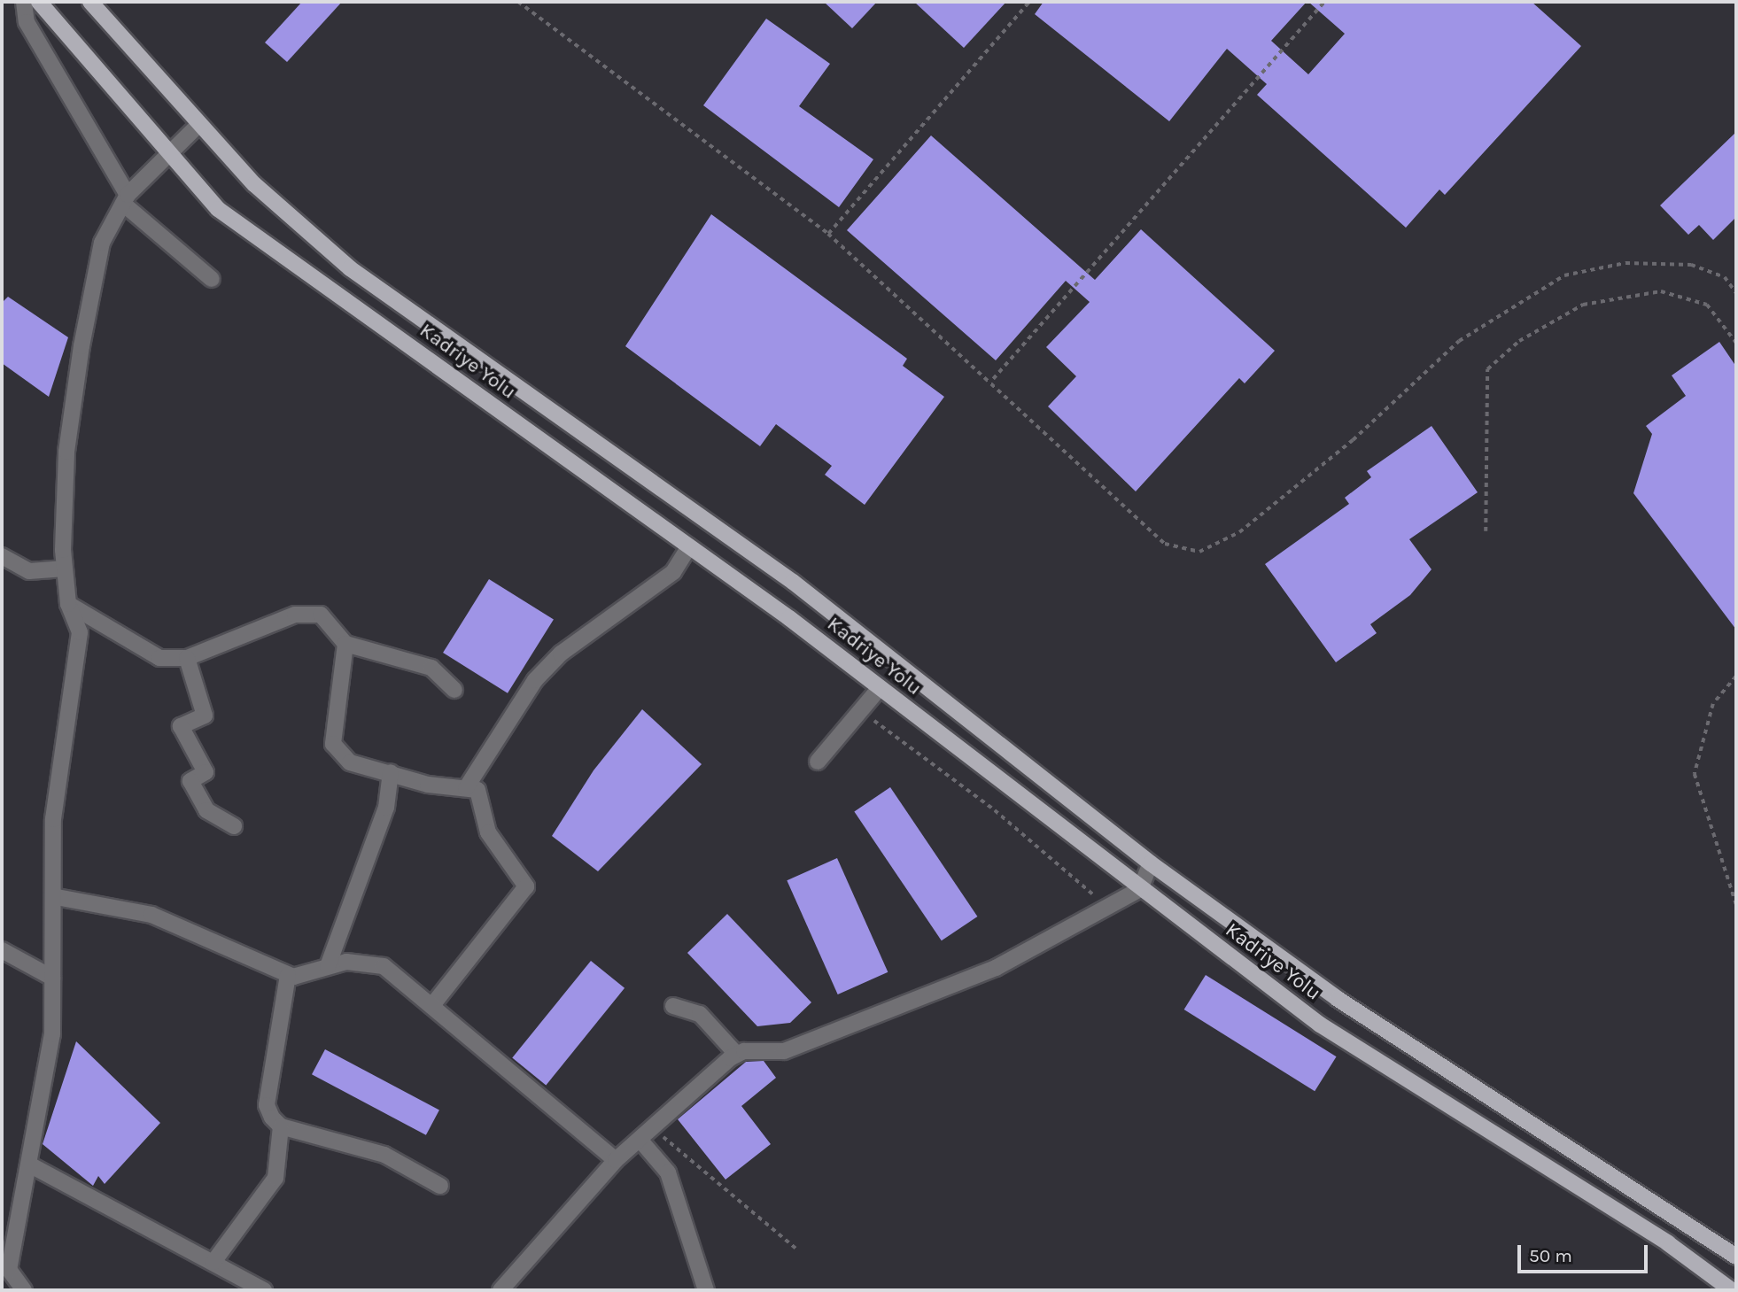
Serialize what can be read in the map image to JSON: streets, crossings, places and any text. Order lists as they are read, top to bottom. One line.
{"streets":{"main road":["Kadriye Yolu"]},"scale_bar":"50 m"}
